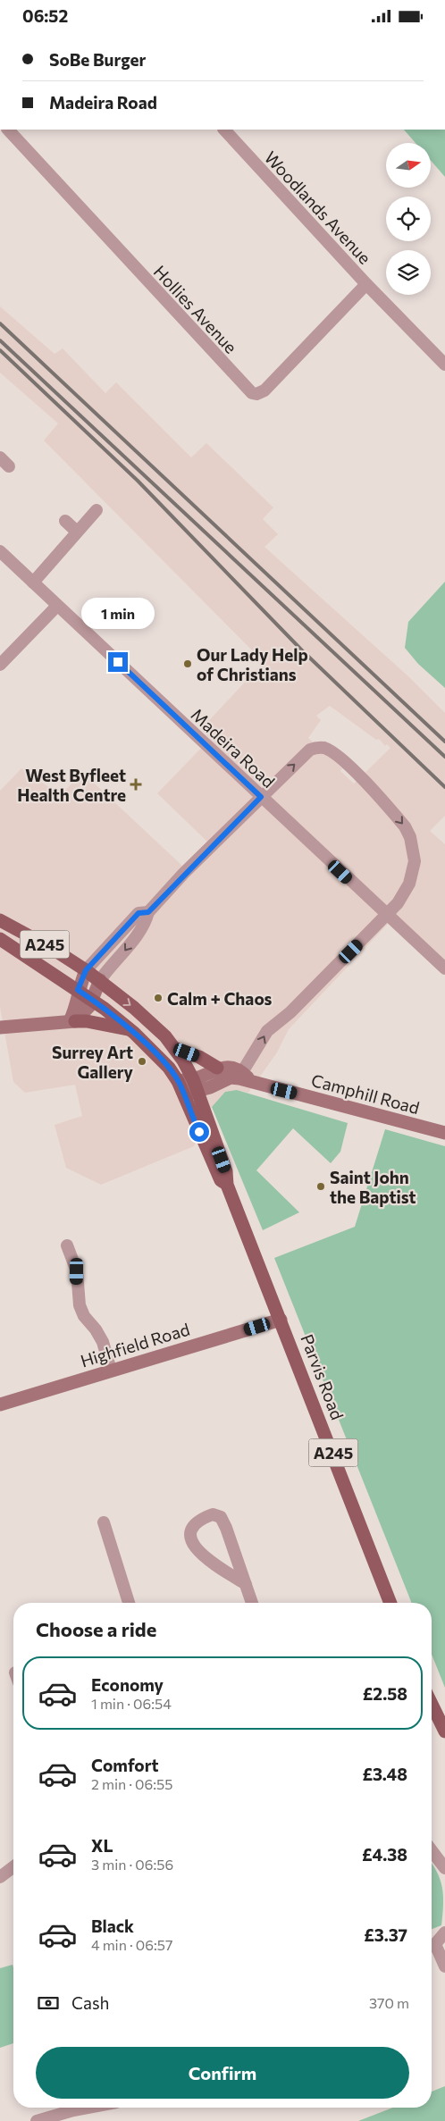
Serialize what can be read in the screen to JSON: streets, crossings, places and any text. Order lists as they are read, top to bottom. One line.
{"streets":{"main road":["A245","Parvis Road"],"street":["Woodlands Avenue","Hollies Avenue","Madeira Road","Camphill Road","Highfield Road"]},"crossings":[["Woodlands Avenue","Hollies Avenue"],["A245","Camphill Road"],["A245","Parvis Road"],["Camphill Road","Parvis Road"],["Highfield Road","Parvis Road"]],"places":{"other":["Our Lady Help of Christians","Calm + Chaos","Surrey Art Gallery","Saint John the Baptist"],"health":["West Byfleet Health Centre"]},"north":"right","page":{"status":"06:52","banner":["SoBe Burger","Madeira Road"],"bubble":"1 min","heading":"Choose a ride","list":[{"name":"Economy","note":"1 min · 06:54","value":"£2.58"},{"name":"Comfort","note":"2 min · 06:55","value":"£3.48"},{"name":"XL","note":"3 min · 06:56","value":"£4.38"},{"name":"Black","note":"4 min · 06:57","value":"£3.37"}],"pay":["Cash","370 m"],"buttons":"Confirm"}}
